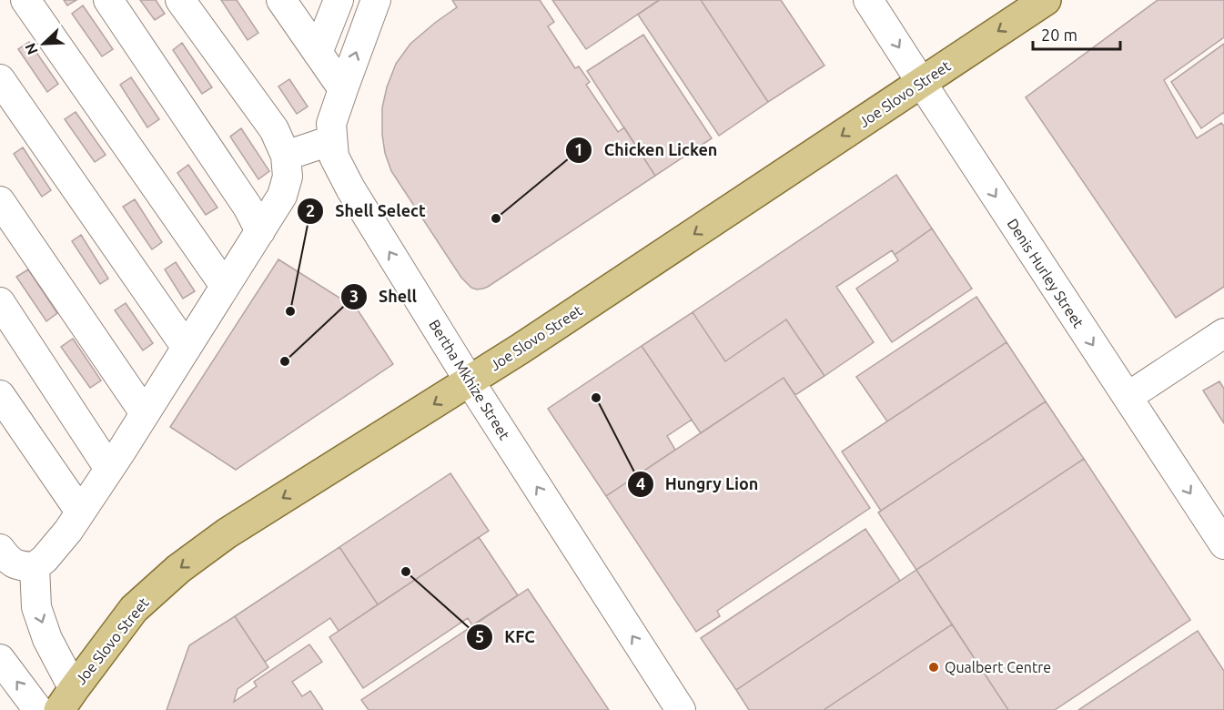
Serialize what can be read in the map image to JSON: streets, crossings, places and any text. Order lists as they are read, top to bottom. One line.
{"streets":{"main road":["Joe Slovo Street"],"street":["Denis Hurley Street","Bertha Mkhize Street"]},"crossings":[["Joe Slovo Street","Denis Hurley Street"],["Joe Slovo Street","Bertha Mkhize Street"]],"one_way":["Joe Slovo Street","Denis Hurley Street"],"places":["Chicken Licken","Shell Select","Shell","Hungry Lion","KFC","Qualbert Centre"],"scale_bar":"20 m","north":"bottom left"}
